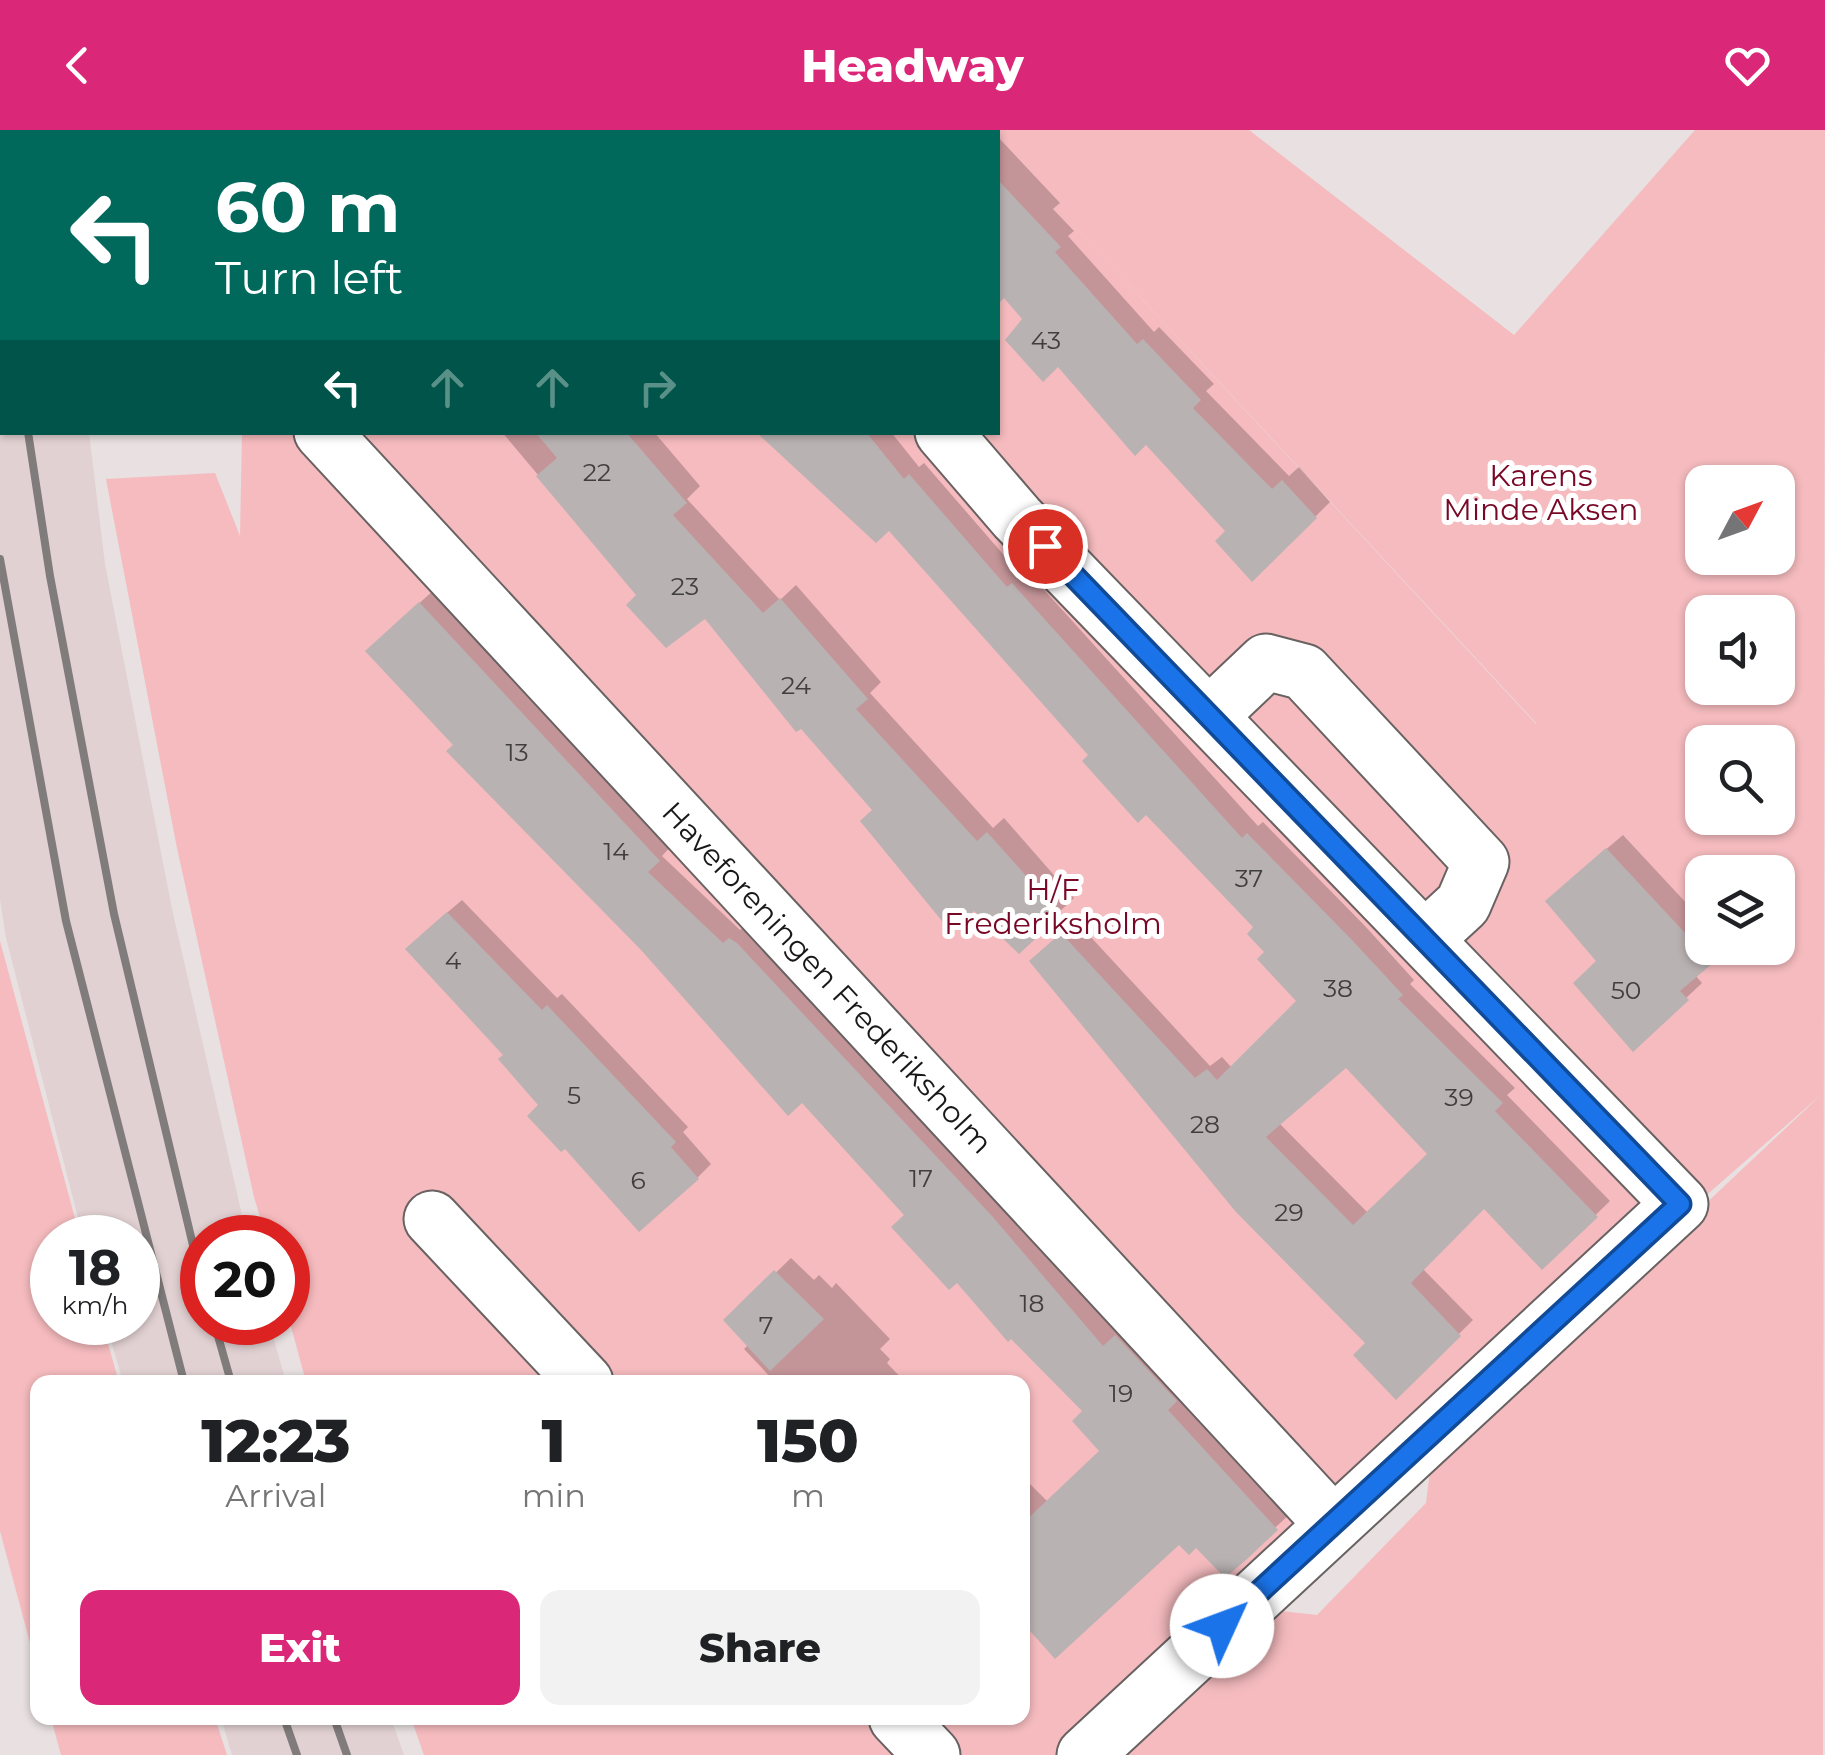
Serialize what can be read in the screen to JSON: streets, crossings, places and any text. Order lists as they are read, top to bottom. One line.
{"streets":{"lane":["Haveforeningen Frederiksholm"]},"parks":["Karens Minde Aksen","H/F Frederiksholm"],"house_numbers":["43","22","23","24","13","14","37","4","38","50","5","39","28","17","6","29","18","7","19"],"north":"top right","page":{"header":"Headway","turn":["60 m","Turn left"],"speed":"18 km/h","limit":"20","eta":["12:23","Arrival","1","min","150","m"],"buttons":["Exit","Share"]}}
